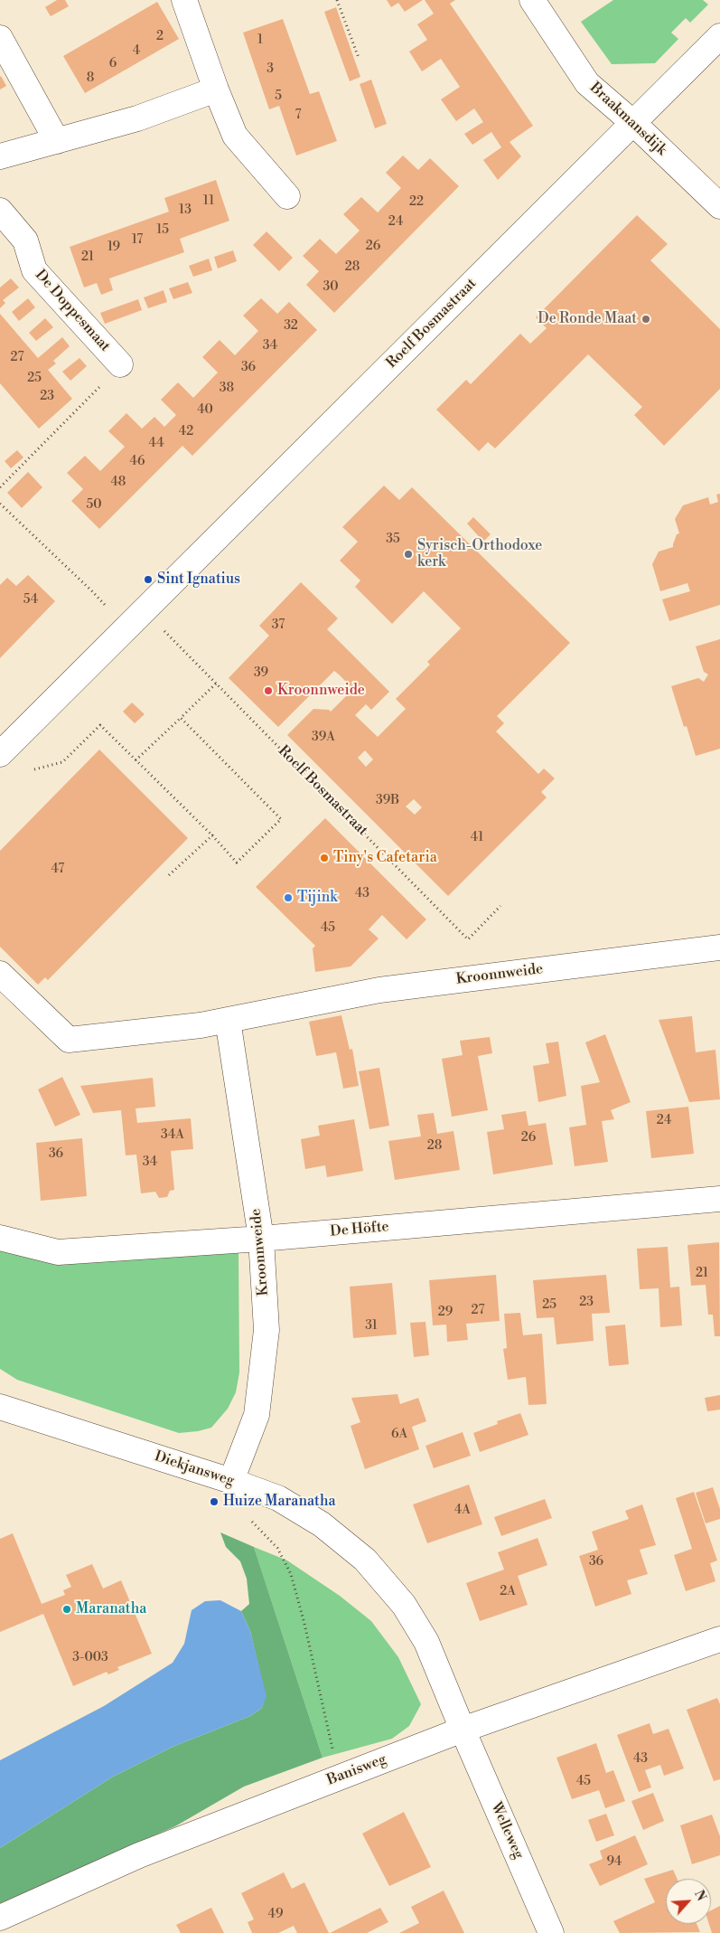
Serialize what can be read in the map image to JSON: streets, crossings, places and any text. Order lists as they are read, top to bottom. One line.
{"streets":{"street":["Braakmansdijk","De Doppesmaat","Roelf Bosmastraat","Kroonnweide","De Höfte","Diekjansweg","Banisweg","Welleweg"]},"crossings":[["Braakmansdijk","Roelf Bosmastraat"],["Kroonnweide","De Höfte"],["Kroonnweide","Diekjansweg"],["Diekjansweg","Banisweg"],["Diekjansweg","Welleweg"],["Banisweg","Welleweg"]],"places":["De Ronde Maat","Syrisch-Orthodoxe kerk","Sint Ignatius","Kroonnweide","Tiny's Cafetaria","Tijink","Huize Maranatha","Maranatha"],"house_numbers":["2","1","4","6","3","8","5","7","11","22","13","24","15","17","26","19","21","28","30","32","34","27","36","25","38","23","40","42","44","46","48","50","35","54","37","39","39A","39B","41","47","43","45","24","34A","26","28","36","34","21","23","25","27","29","31","6A","4A","36","2A","3-003","43","45","94","49"],"north":"top right"}
